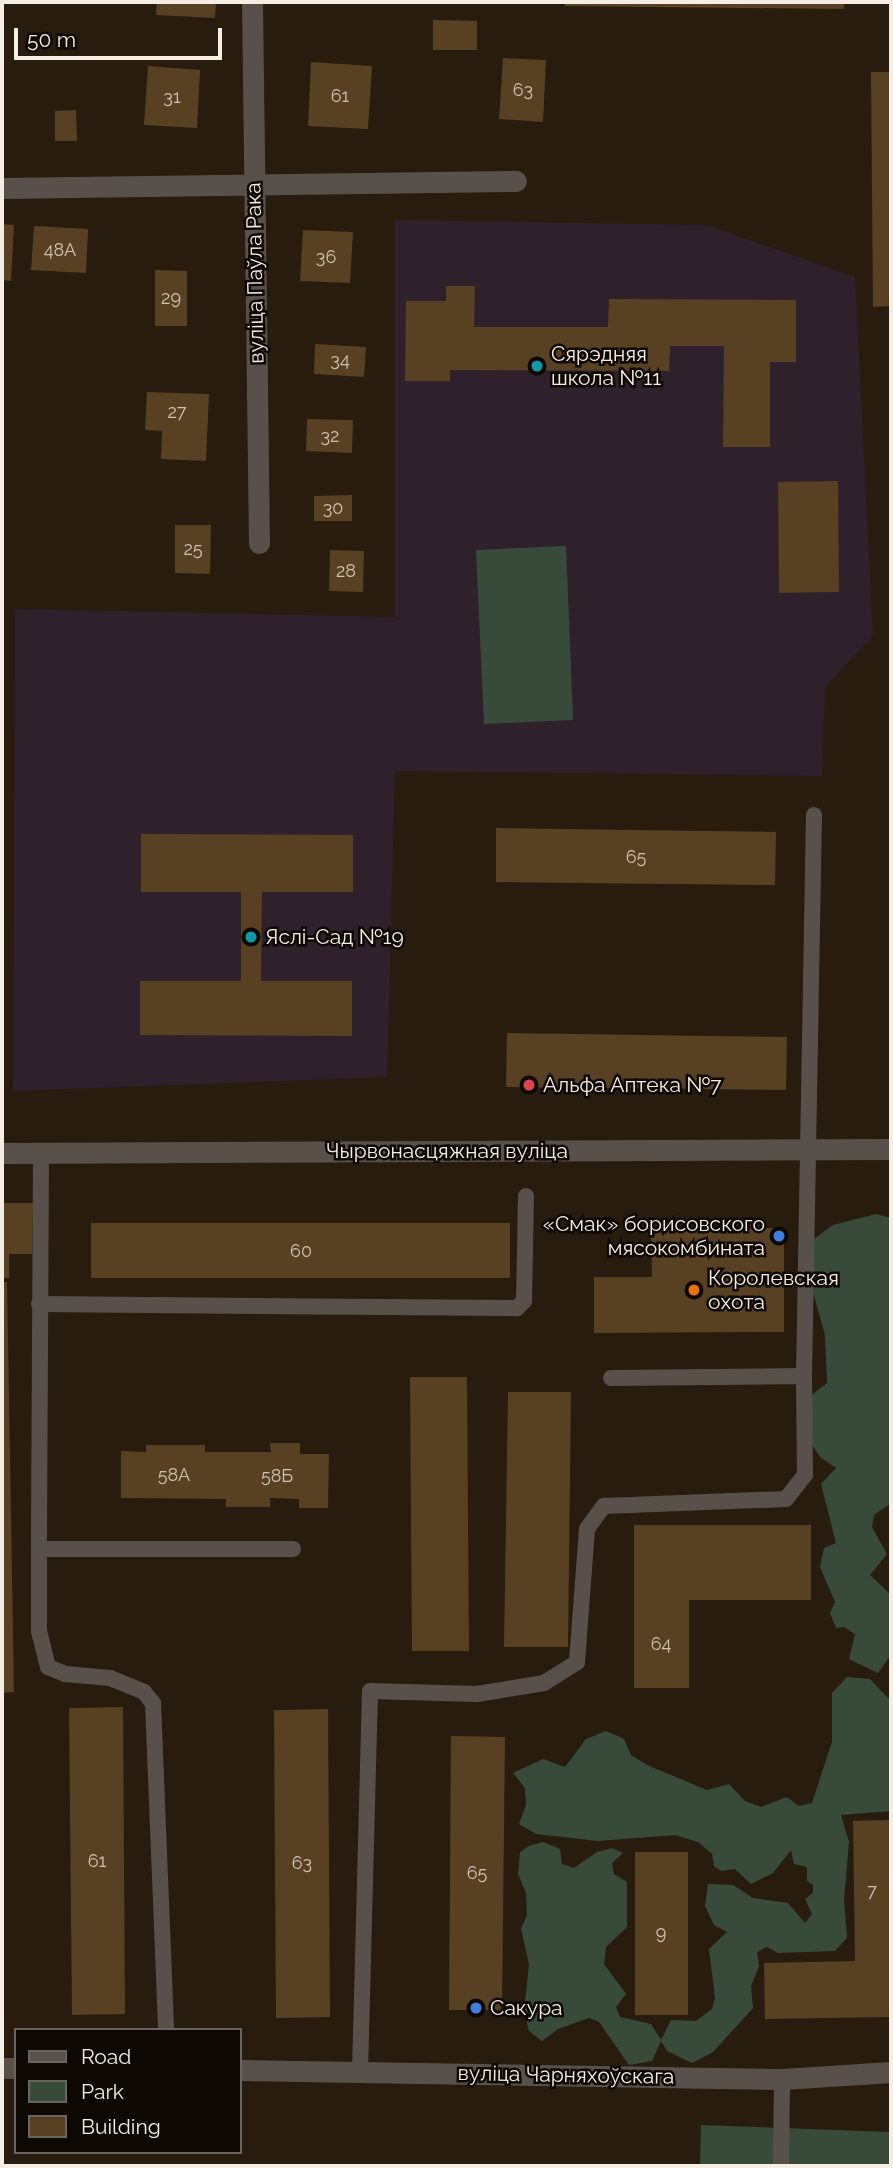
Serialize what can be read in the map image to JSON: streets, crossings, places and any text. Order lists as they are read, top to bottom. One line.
{"streets":{"street":["вуліца Паўла Рака","Чырвонасцяжная вуліца","вуліца Чарняхоўскага"]},"places":["Сярэдняя школа №11","Яслі-Сад №19","Альфа Аптека №7","«Смак» борисовского мясокомбината","Королевская охота","Сакура"],"house_numbers":["63","61","31","48А","36","29","34","27","32","30","25","28","65","60","58А","58Б","64","61","63","65","7","9"],"legend":["Road","Park","Building"],"scale_bar":"50 m"}
